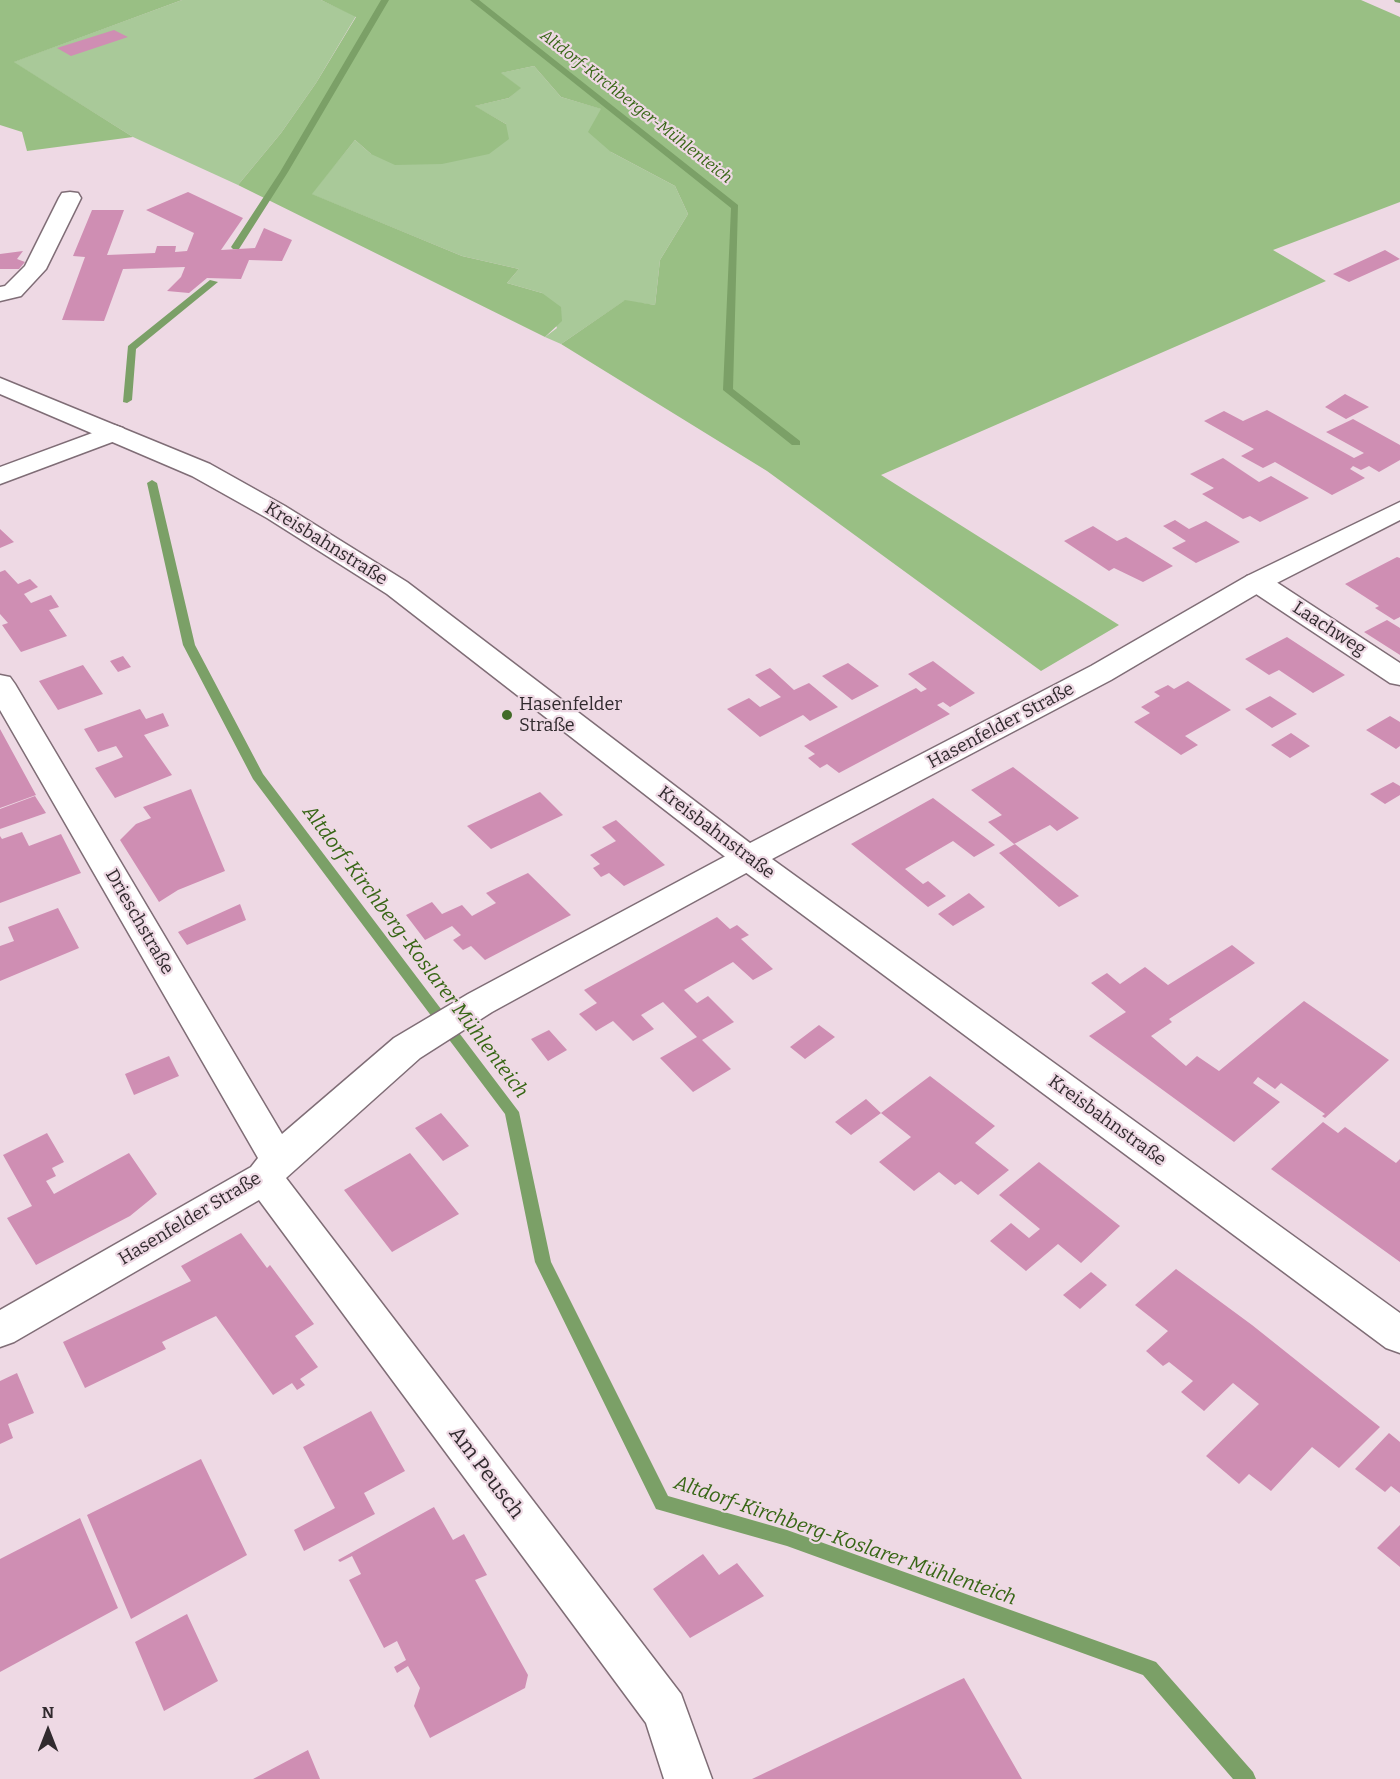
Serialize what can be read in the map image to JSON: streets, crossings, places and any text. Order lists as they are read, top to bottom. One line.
{"streets":{"street":["Kreisbahnstraße","Laachweg","Hasenfelder Straße","Drieschstraße","Am Peusch"]},"crossings":[["Kreisbahnstraße","Hasenfelder Straße"],["Laachweg","Hasenfelder Straße"],["Hasenfelder Straße","Drieschstraße"],["Hasenfelder Straße","Am Peusch"],["Drieschstraße","Am Peusch"]],"water":["Altdorf-Kirchberger-Mühlenteich","Altdorf-Kirchberg-Koslarer Mühlenteich"],"places":["Hasenfelder Straße"],"north":"top"}
